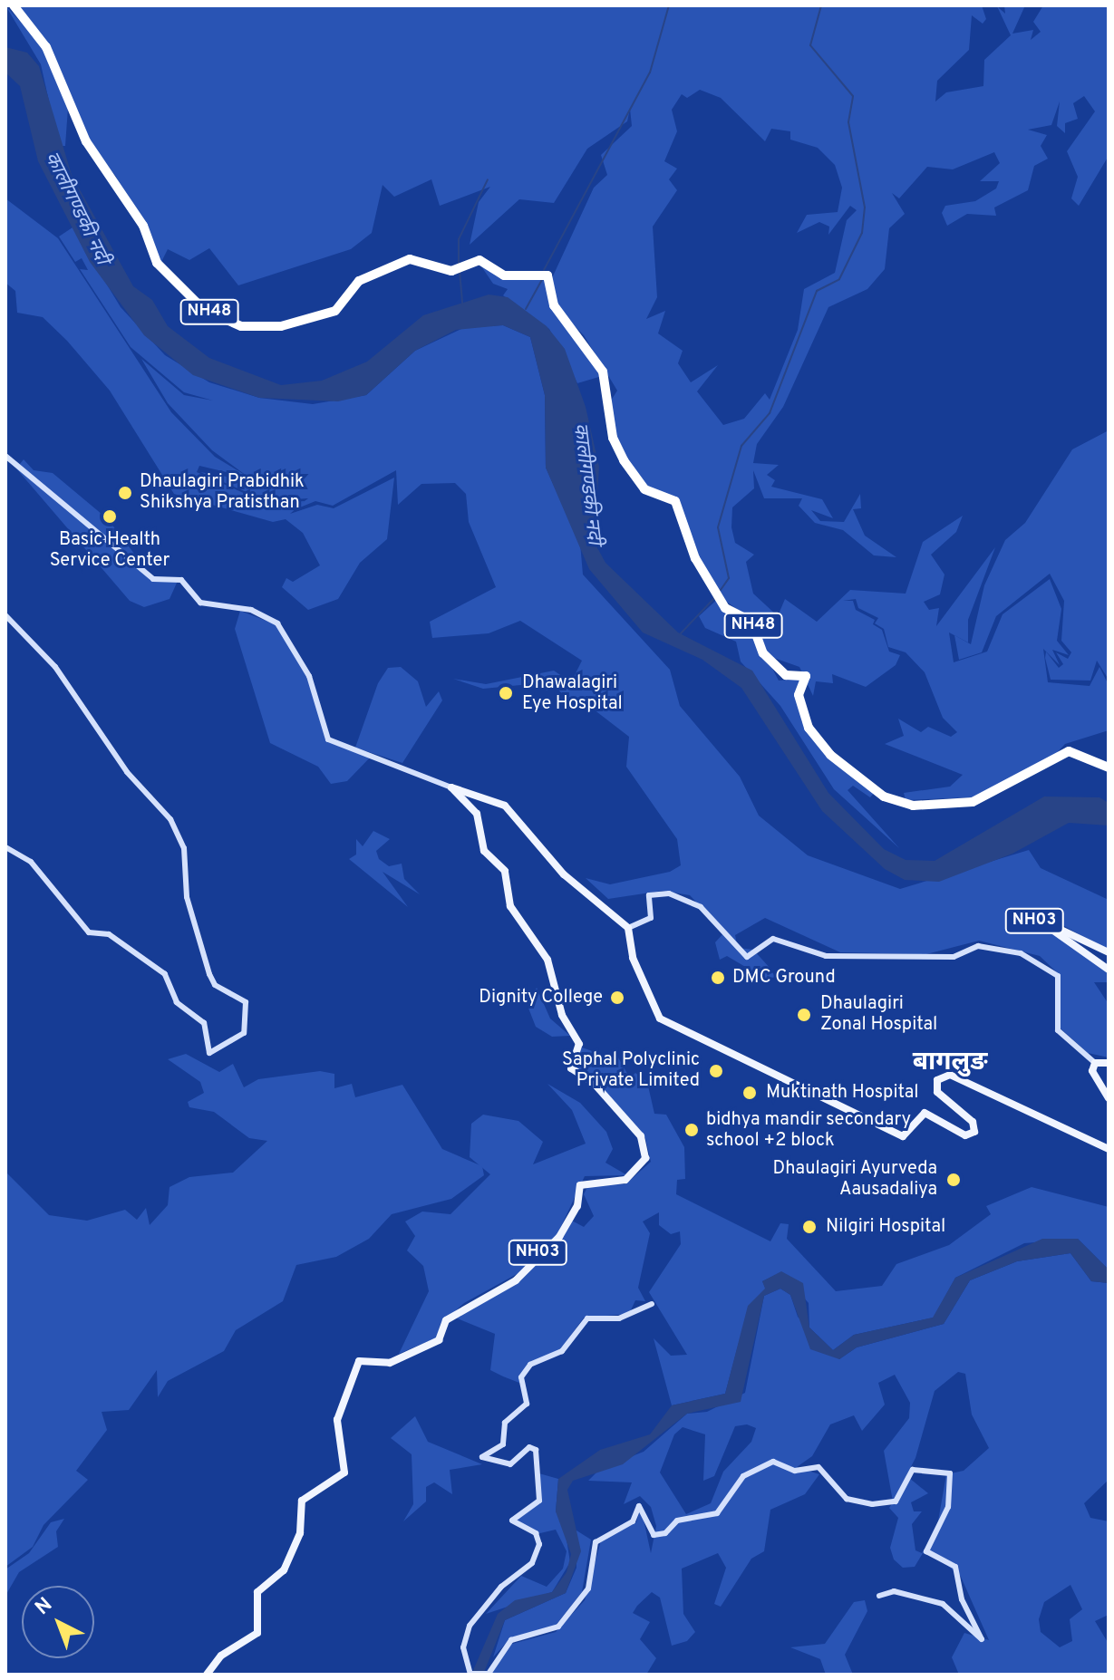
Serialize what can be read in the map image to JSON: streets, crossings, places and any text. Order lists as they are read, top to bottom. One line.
{"streets":{"highway":["NH48"],"main road":["NH03"]},"districts":["बागलुङ"],"water":["कालीगण्डकी नदी"],"places":["Dhaulagiri Prabidhik Shikshya Pratisthan","Basic Health Service Center","Dhawalagiri Eye Hospital","DMC Ground","Dignity College","Dhaulagiri Zonal Hospital","Saphal Polyclinic Private Limited","Muktinath Hospital","bidhya mandir secondary school +2 block","Dhaulagiri Ayurveda Aausadaliya","Nilgiri Hospital"],"north":"top left"}
